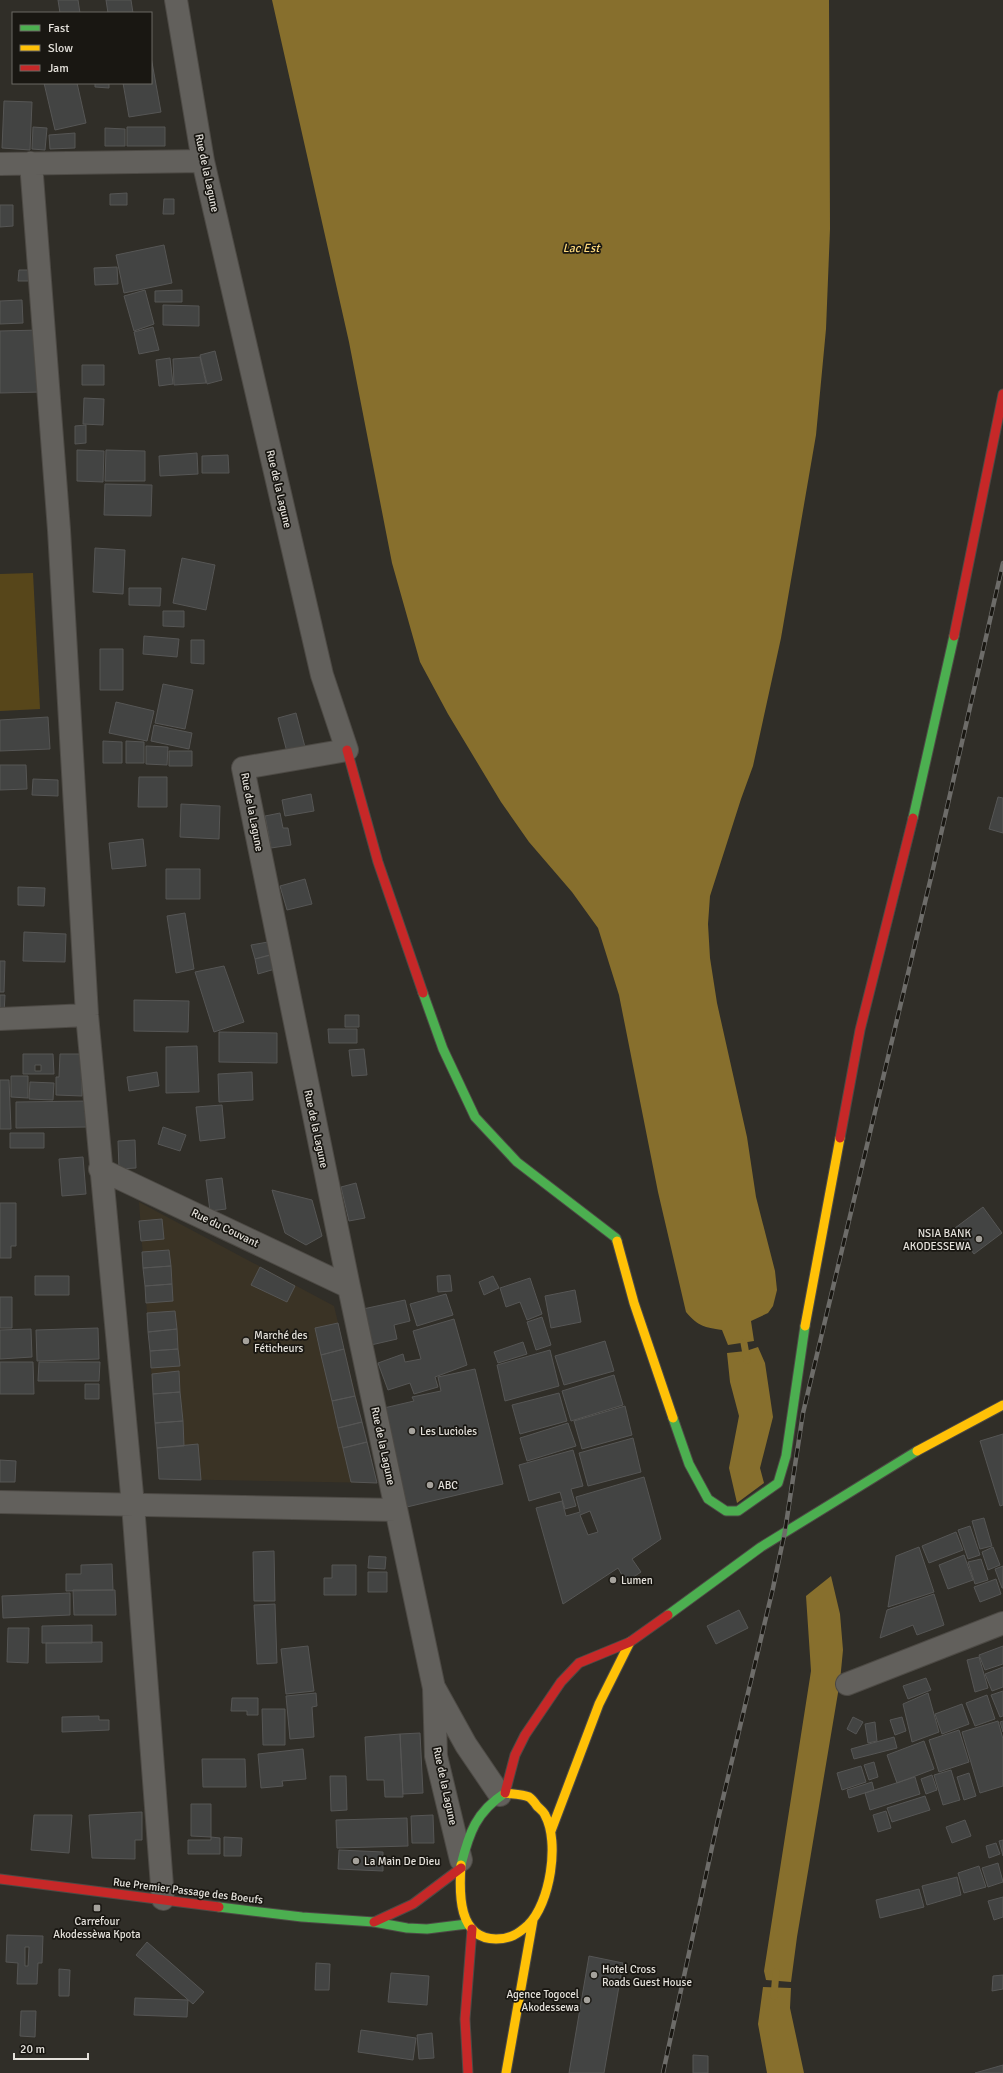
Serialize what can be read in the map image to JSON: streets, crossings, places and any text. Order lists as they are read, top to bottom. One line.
{"streets":{"main road":["Rue Premier Passage des Boeufs"],"street":["Rue de la Lagune","Rue du Couvant"]},"crossings":[["Rue de la Lagune","Rue du Couvant"],["Rue de la Lagune","Rue Premier Passage des Boeufs"]],"water":["Lac Est"],"places":{"other":["NSIA BANK AKODESSEWA","Marché des Féticheurs","Les Lucioles","ABC","Lumen","La Main De Dieu","Hotel Cross Roads Guest House","Agence Togocel Akodessewa"],"transit":["Carrefour Akodessèwa Kpota"]},"legend":["Fast","Slow","Jam"],"scale_bar":"20 m"}
